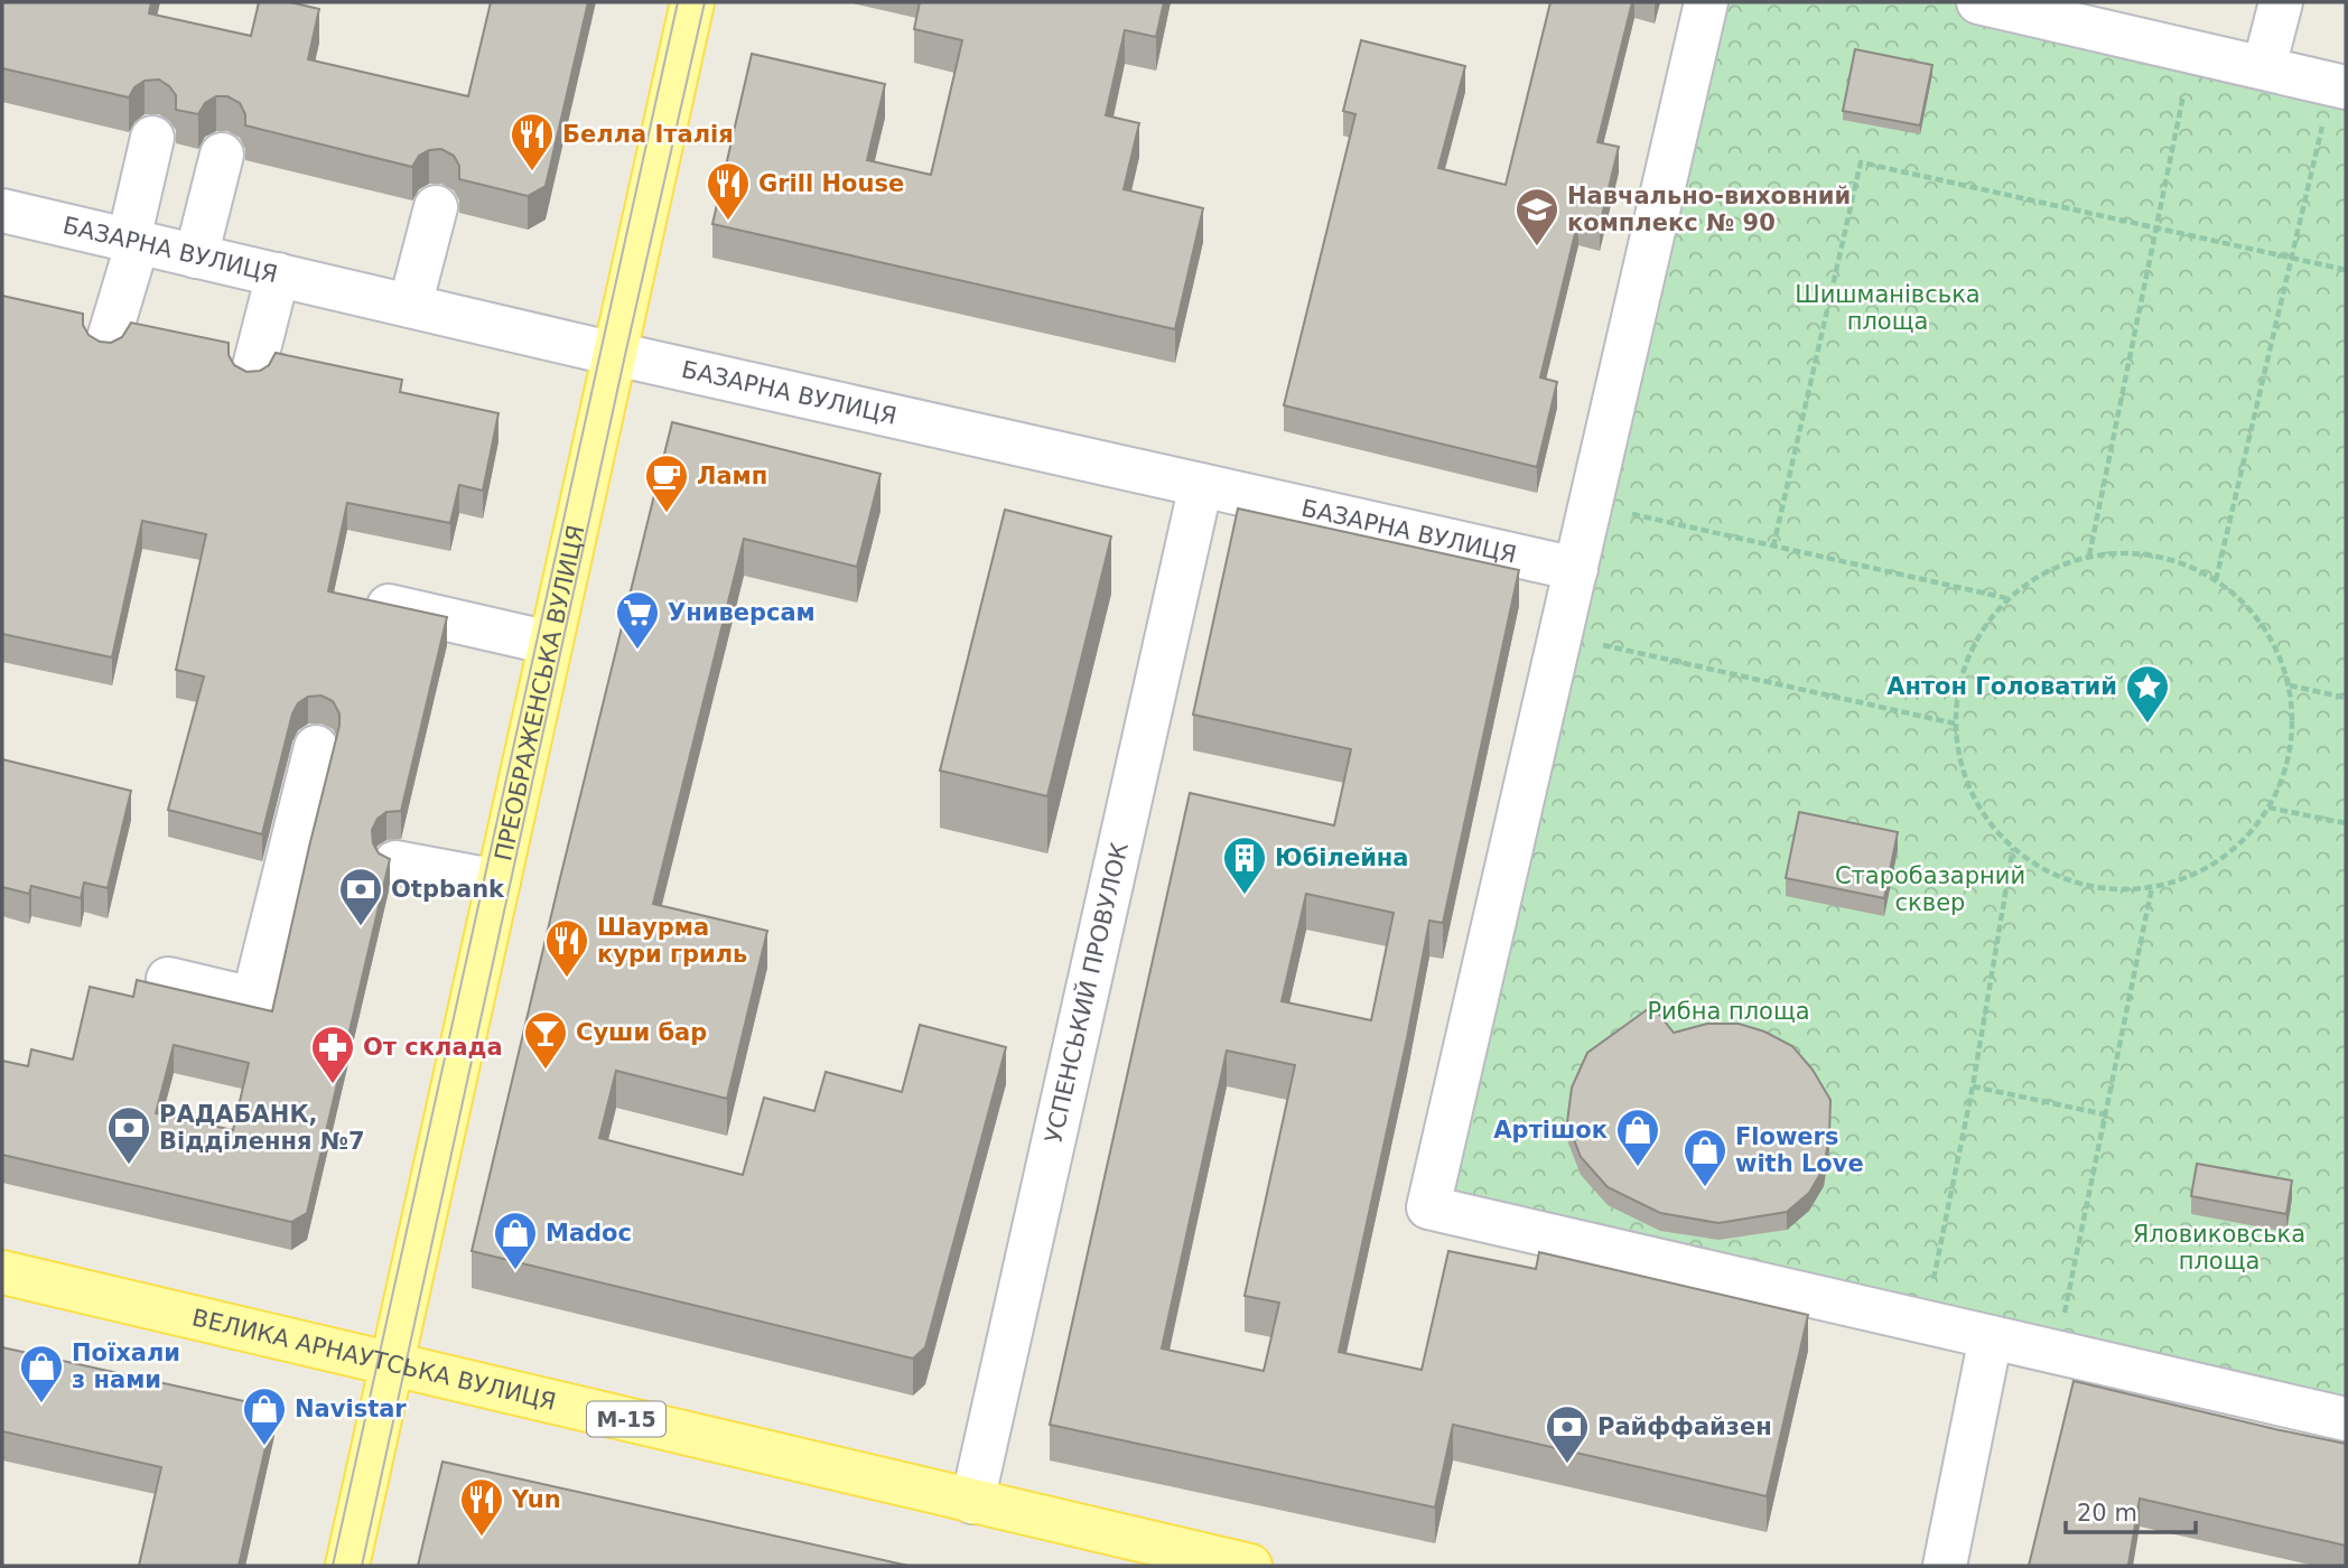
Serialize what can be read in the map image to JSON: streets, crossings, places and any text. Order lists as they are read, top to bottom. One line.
{"streets":{"main road":["ПРЕОБРАЖЕНСЬКА ВУЛИЦЯ","ВЕЛИКА АРНАУТСЬКА ВУЛИЦЯ","М-15"],"street":["БАЗАРНА ВУЛИЦЯ","УСПЕНСЬКИЙ ПРОВУЛОК"]},"crossings":[["БАЗАРНА ВУЛИЦЯ","ПРЕОБРАЖЕНСЬКА ВУЛИЦЯ"],["БАЗАРНА ВУЛИЦЯ","УСПЕНСЬКИЙ ПРОВУЛОК"],["ПРЕОБРАЖЕНСЬКА ВУЛИЦЯ","ВЕЛИКА АРНАУТСЬКА ВУЛИЦЯ"],["УСПЕНСЬКИЙ ПРОВУЛОК","ВЕЛИКА АРНАУТСЬКА ВУЛИЦЯ"]],"parks":["Шишманівська площа","Старобазарний сквер","Рибна площа","Яловиковська площа"],"places":{"restaurant":["Белла Італія","Grill House","Шаурма кури гриль","Yun"],"school or university":["Навчально-виховний комплекс № 90"],"cafe":["Ламп"],"supermarket":["Универсам"],"place":["Антон Головатий"],"building":["Юбілейна"],"bank":["Otpbank","РАДАБАНК, Відділення №7","Райффайзен"],"bar":["Суши бар"],"pharmacy":["От склада"],"shop":["Артішок","Flowers with Love","Madoc","Поїхали з нами","Navistar"]},"scale_bar":"20 m"}
